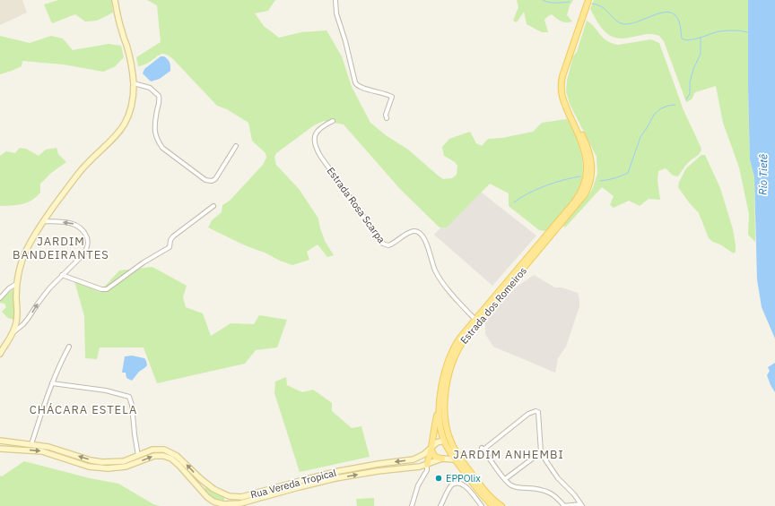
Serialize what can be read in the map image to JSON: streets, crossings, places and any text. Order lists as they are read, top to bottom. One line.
{"streets":{"main road":["Estrada dos Romeiros"],"street":["Estrada Rosa Scarpa","Rua Vereda Tropical"]},"crossings":[["Estrada Rosa Scarpa","Estrada dos Romeiros"],["Estrada dos Romeiros","Rua Vereda Tropical"]],"districts":["JARDIM BANDEIRANTES","CHÁCARA ESTELA","JARDIM ANHEMBI"],"water":["Rio Tietê"],"places":["EPPOlix"]}
